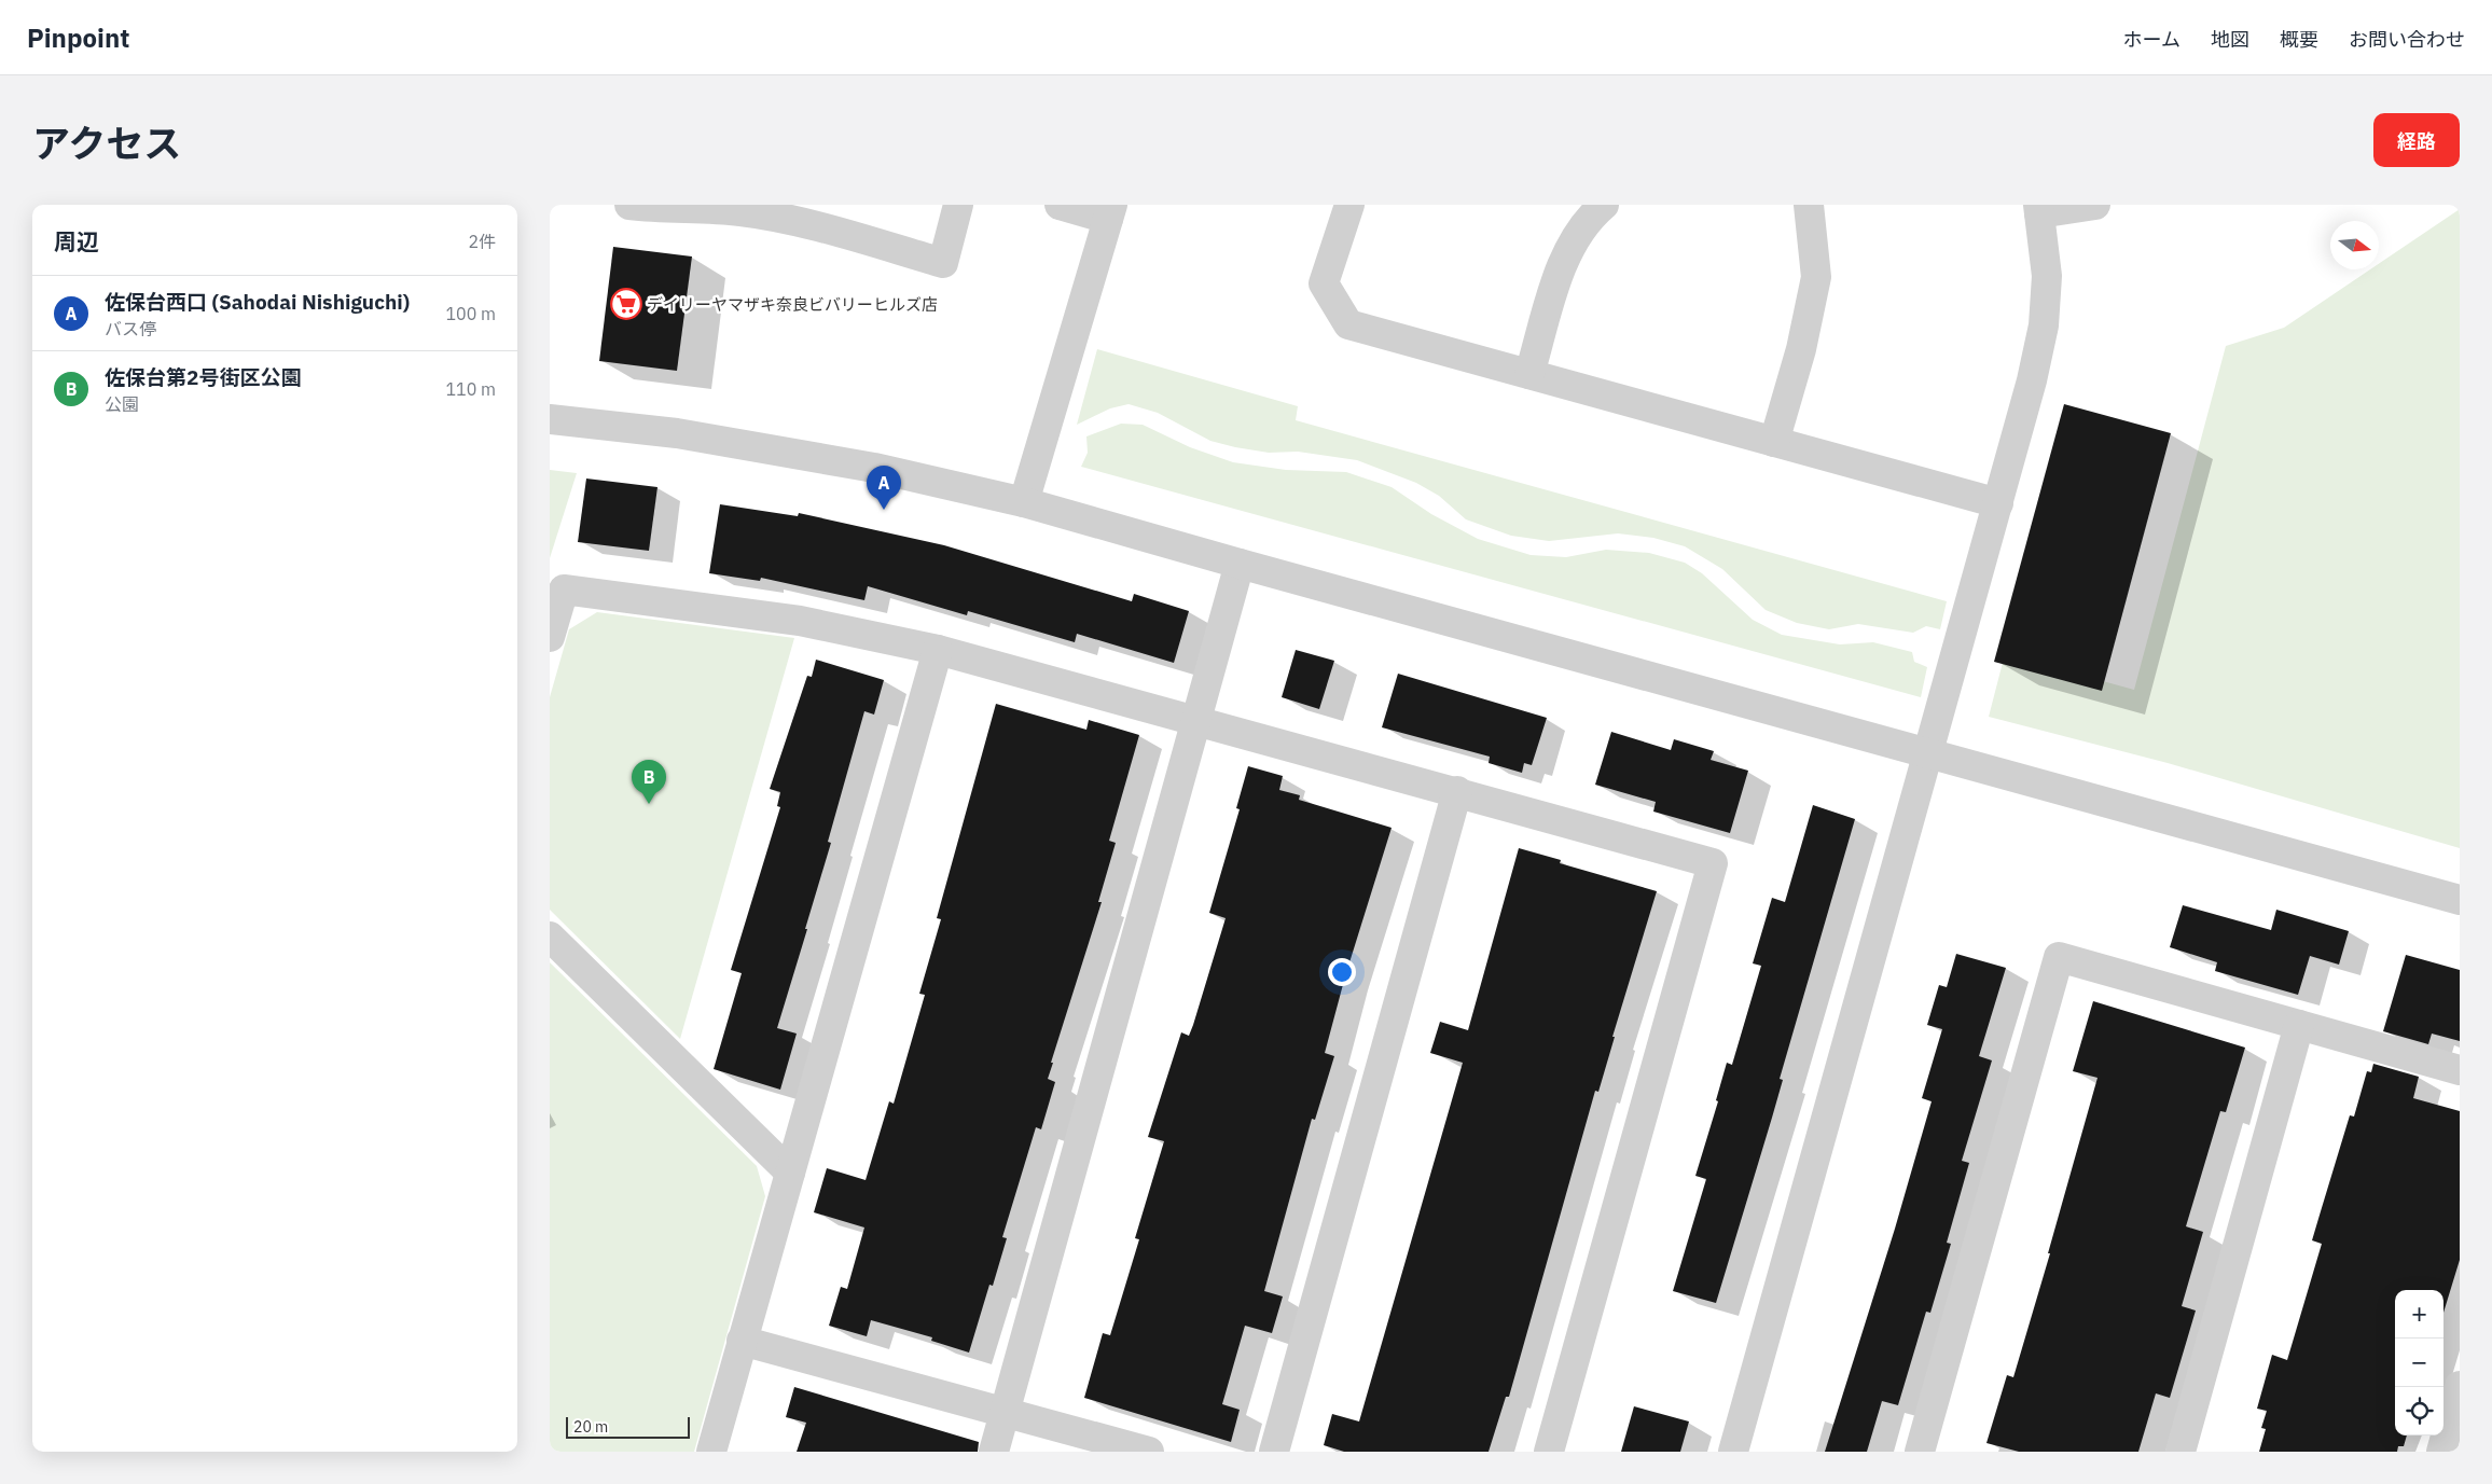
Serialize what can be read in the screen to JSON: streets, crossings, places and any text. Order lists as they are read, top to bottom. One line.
{"places":{"supermarket":["デイリーヤマザキ奈良ビバリーヒルズ店"]},"scale_bar":"20 m","north":"right","page":{"header":"Pinpoint","nav":["ホーム","地図","概要","お問い合わせ"],"title":"アクセス","buttons":"経路","heading":["周辺","2件"],"list":[{"mark":"A","name":"佐保台西口 (Sahodai Nishiguchi)","note":"バス停","value":"100 m"},{"mark":"B","name":"佐保台第2号街区公園","note":"公園","value":"110 m"}],"pins":["A","B"],"map_buttons":["+","−"],"scale":"20 m"}}
